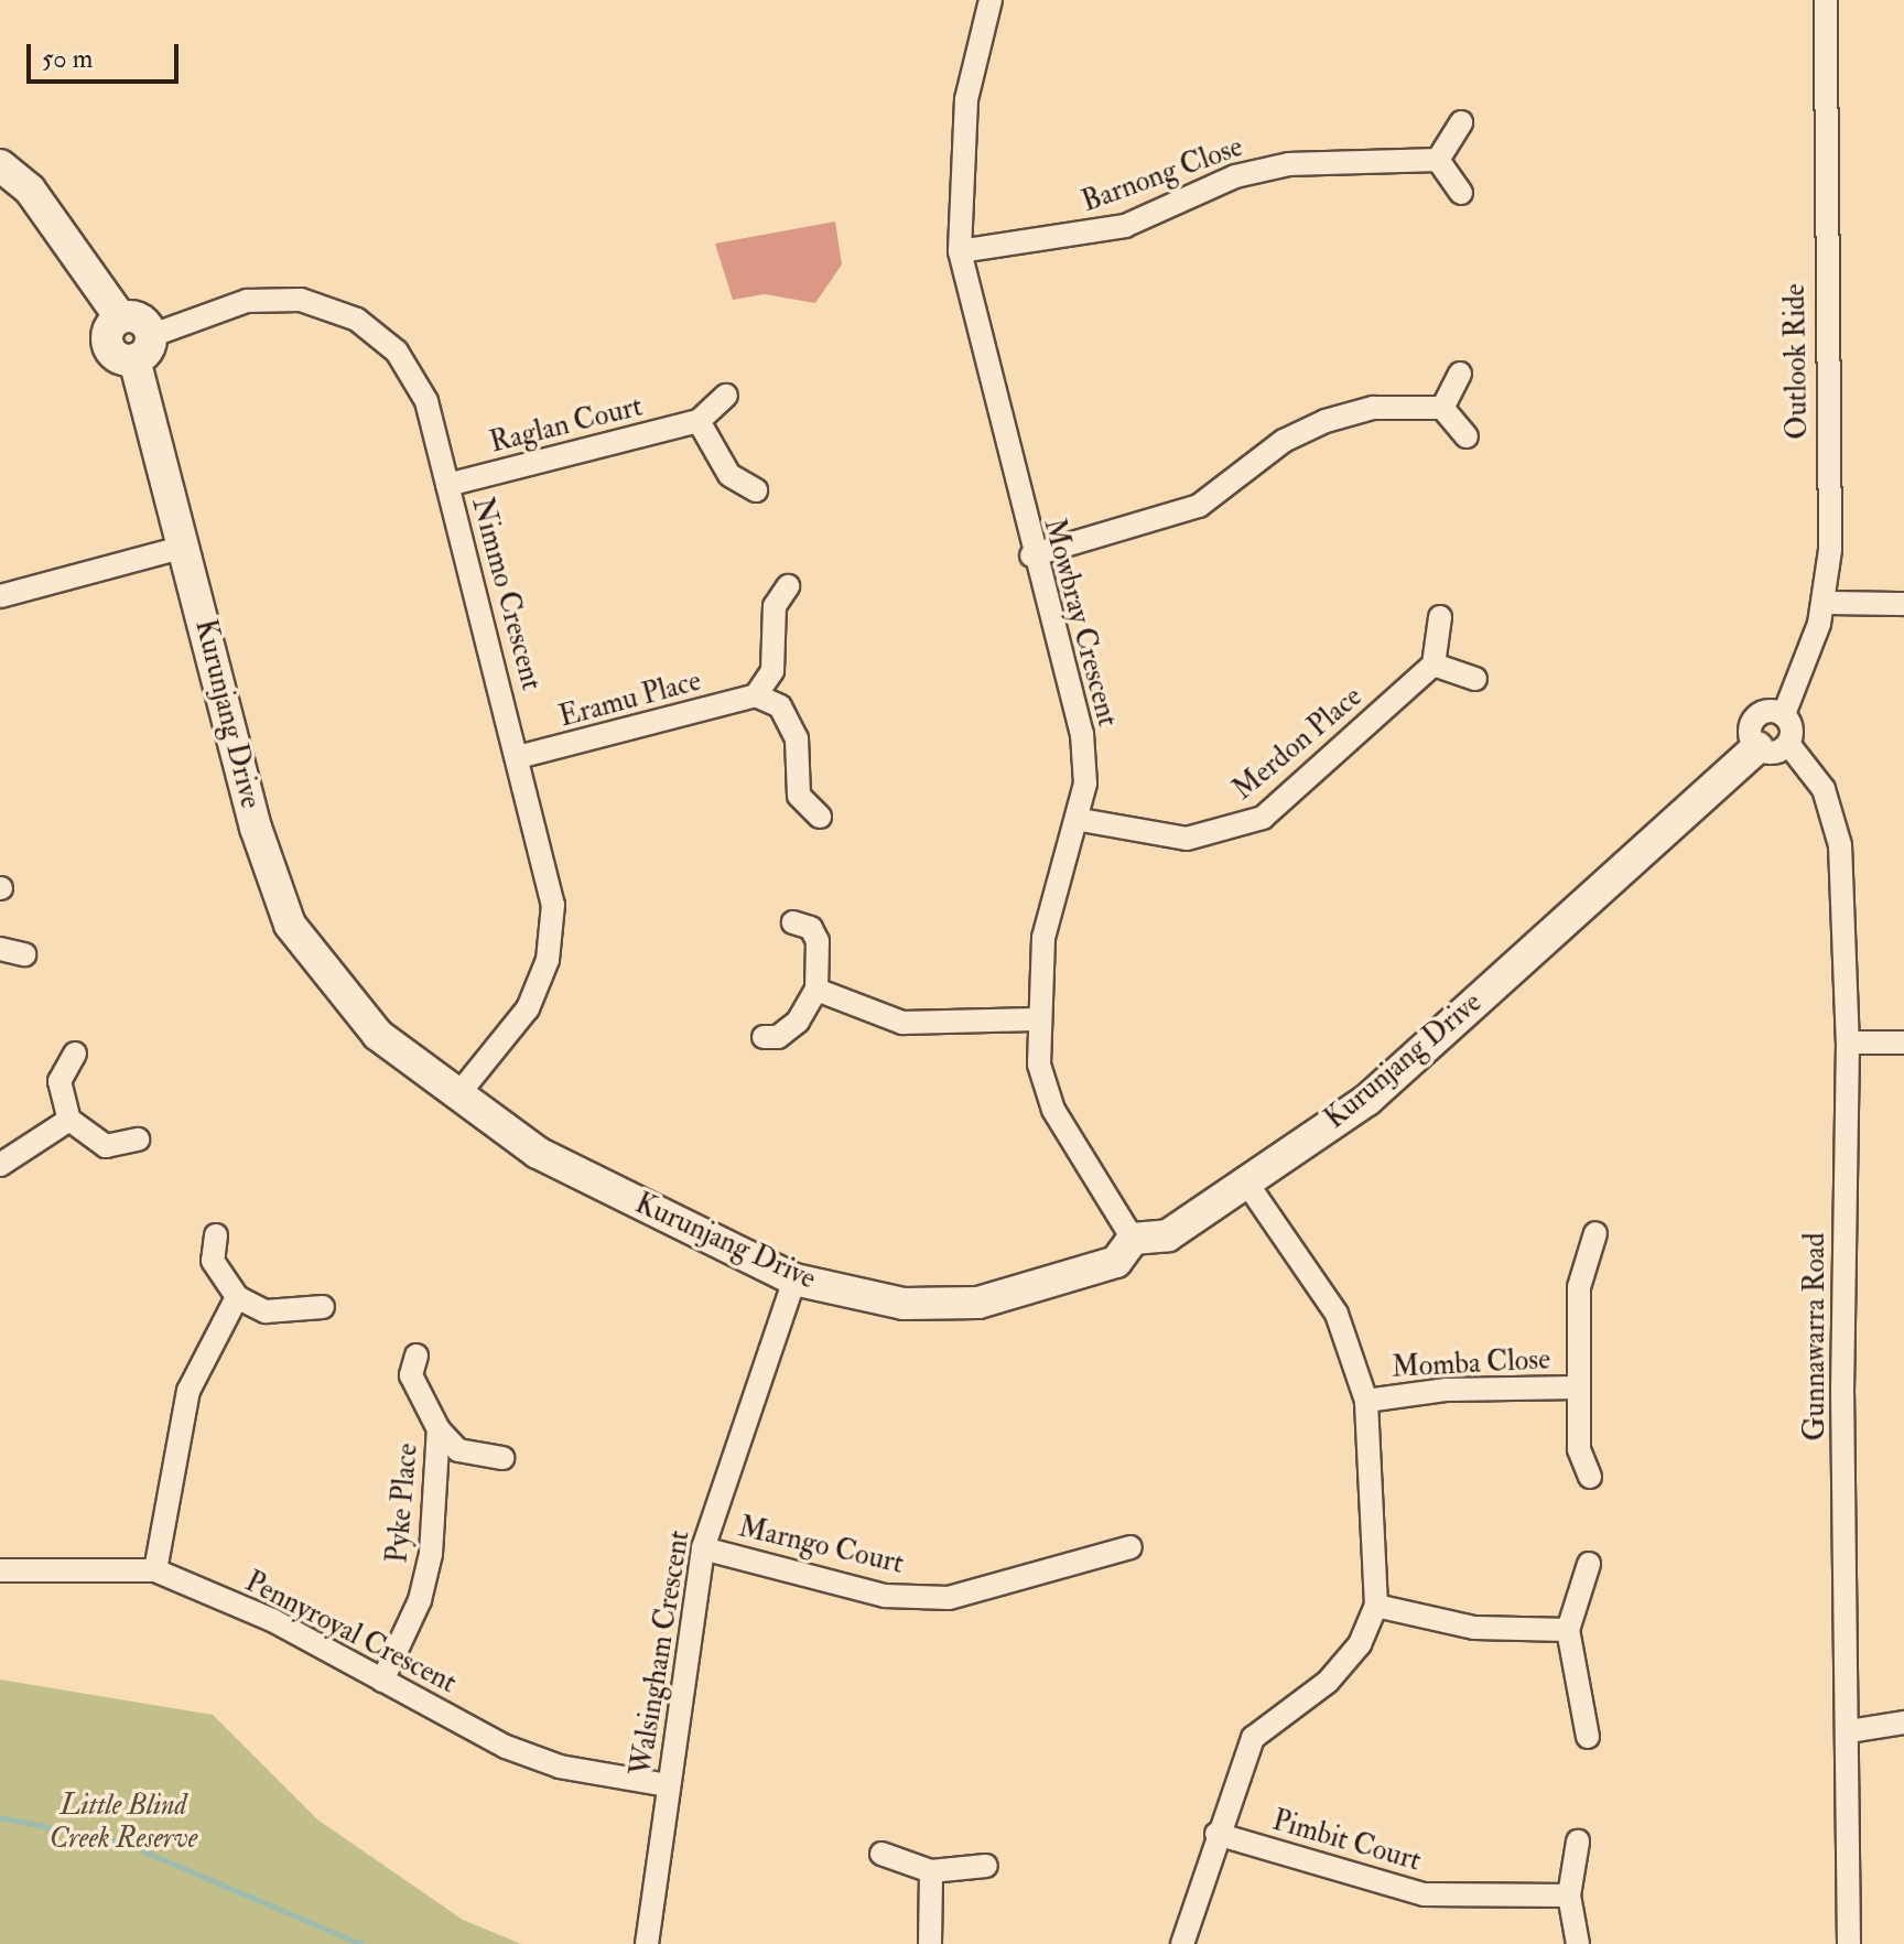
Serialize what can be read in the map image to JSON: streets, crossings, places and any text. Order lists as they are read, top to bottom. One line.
{"streets":{"street":["Barnong Close","Outlook Ride","Raglan Court","Nimmo Crescent","Mowbray Crescent","Eramu Place","Kurunjang Drive","Merdon Place","Gunnawarra Road","Momba Close","Pyke Place","Marngo Court","Pennyroyal Crescent","Walsingham Crescent","Pimbit Court"]},"crossings":[["Barnong Close","Mowbray Crescent"],["Raglan Court","Nimmo Crescent"],["Nimmo Crescent","Eramu Place"],["Nimmo Crescent","Kurunjang Drive"],["Mowbray Crescent","Kurunjang Drive"],["Mowbray Crescent","Merdon Place"],["Kurunjang Drive","Gunnawarra Road"],["Kurunjang Drive","Walsingham Crescent"],["Pyke Place","Pennyroyal Crescent"],["Marngo Court","Walsingham Crescent"],["Pennyroyal Crescent","Walsingham Crescent"]],"parks":["Little Blind Creek Reserve"],"scale_bar":"50 m"}
